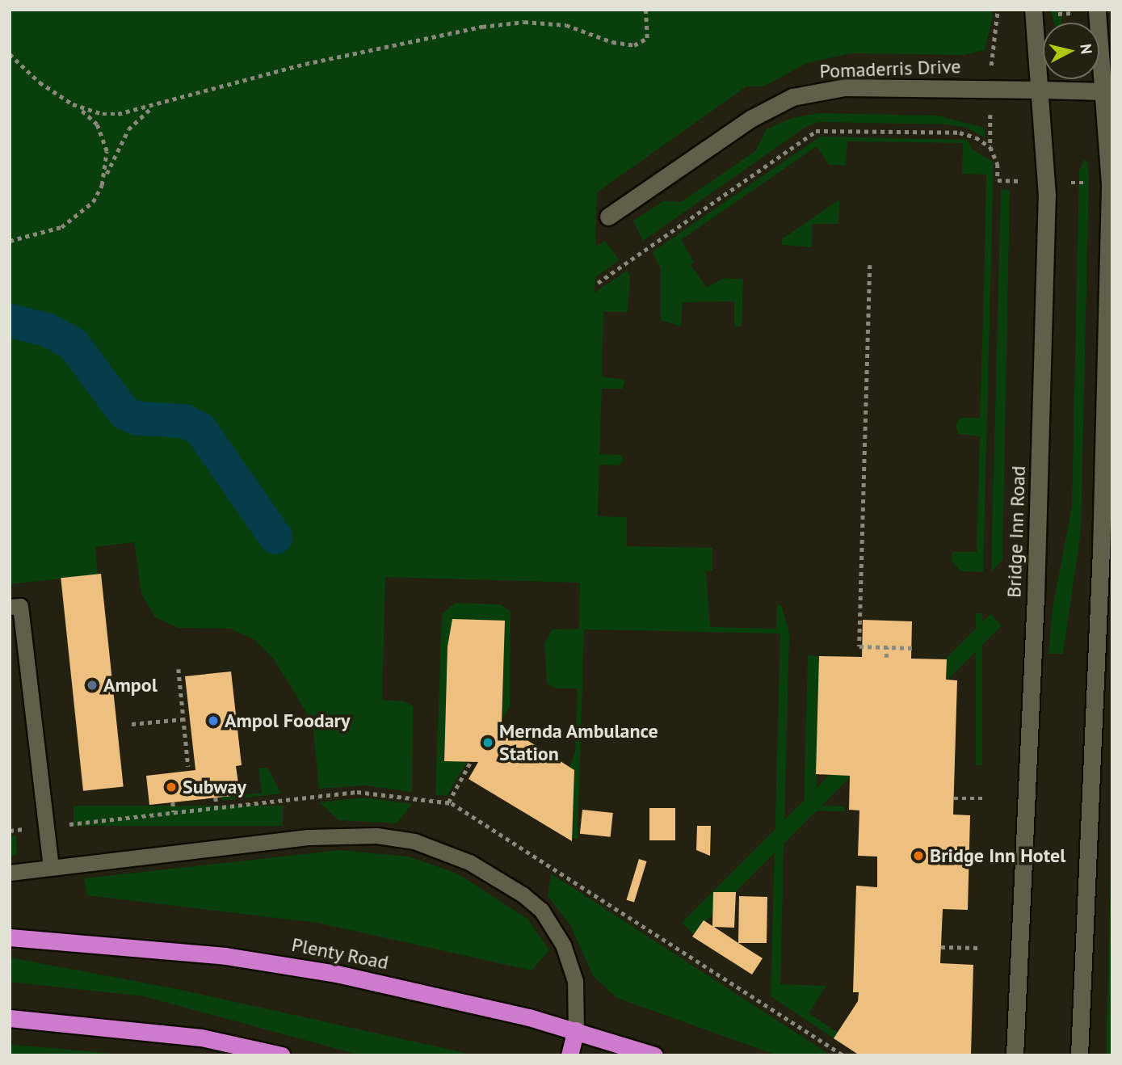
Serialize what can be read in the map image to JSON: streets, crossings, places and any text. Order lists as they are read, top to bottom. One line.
{"streets":{"highway":["Plenty Road"],"main road":["Pomaderris Drive","Bridge Inn Road"]},"crossings":[["Pomaderris Drive","Bridge Inn Road"]],"places":["Ampol","Ampol Foodary","Mernda Ambulance Station","Subway","Bridge Inn Hotel"],"north":"right"}
